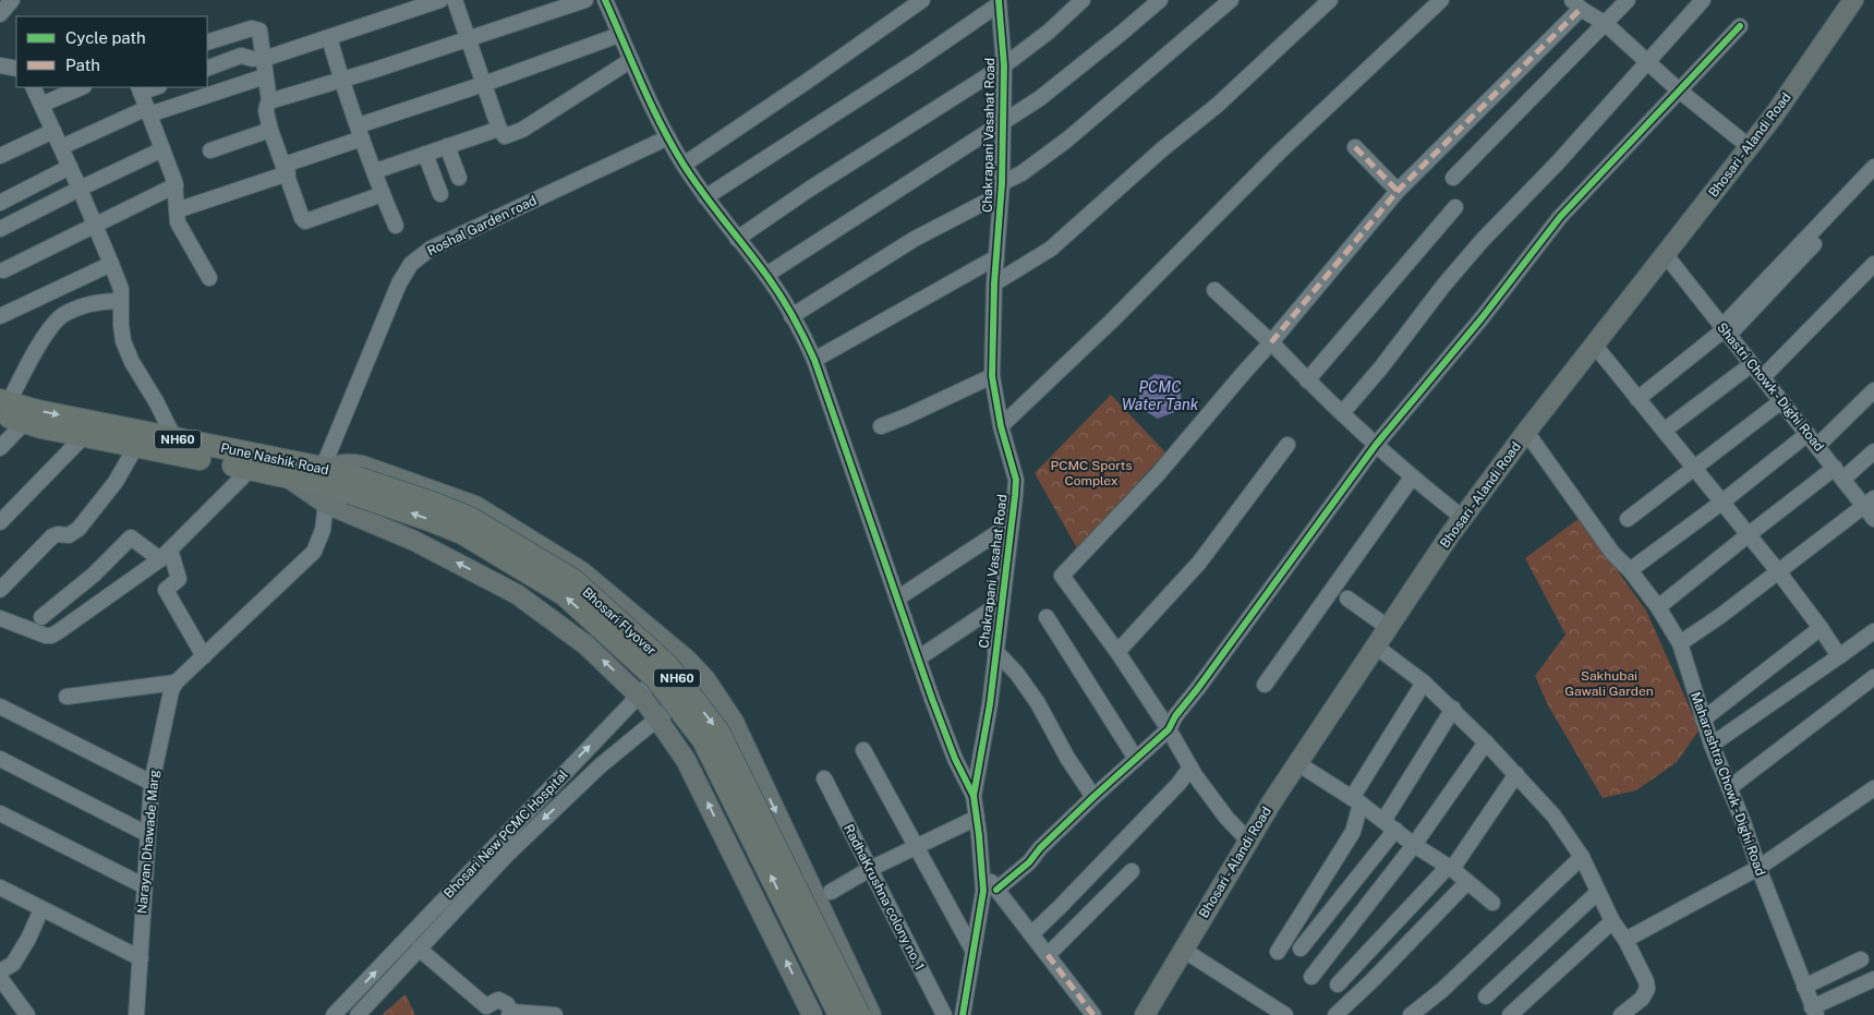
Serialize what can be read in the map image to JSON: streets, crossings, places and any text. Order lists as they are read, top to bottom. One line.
{"streets":{"highway":["NH60","Pune Nashik Road","Bhosari Flyover"],"main road":["Bhosari - Alandi Road"],"street":["Chakrapani Vasahat Road","Roshal Garden road","Shastri Chowk - Dighi Road","Maharashtra Chowk - Dighi Road","Bhosari New PCMC Hospital","Narayan Dhawade Marg","RadhaKrushna colony no. 1"]},"crossings":[["Bhosari - Alandi Road","Shastri Chowk - Dighi Road"],["Bhosari - Alandi Road","Maharashtra Chowk - Dighi Road"],["Roshal Garden road","Pune Nashik Road"],["Pune Nashik Road","Bhosari Flyover"]],"water":["PCMC Water Tank"],"parks":["PCMC Sports Complex","Sakhubai Gawali Garden"],"legend":["Cycle path","Path"]}
